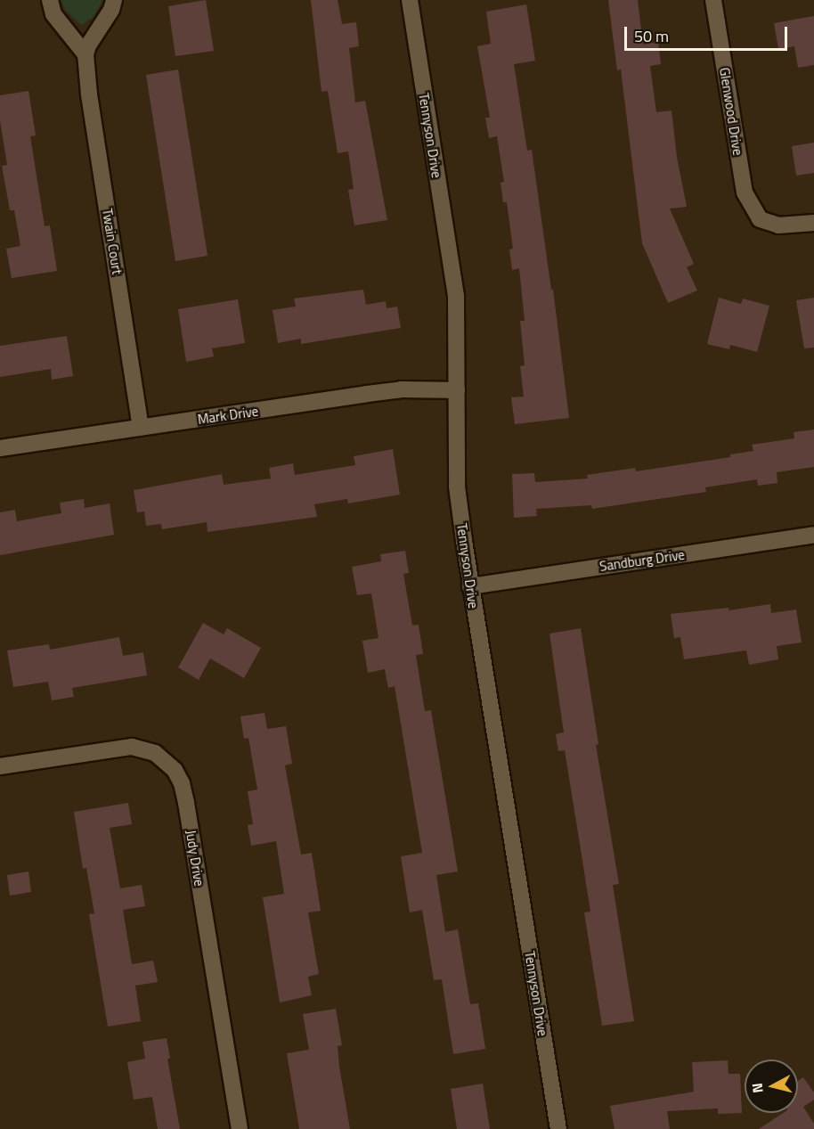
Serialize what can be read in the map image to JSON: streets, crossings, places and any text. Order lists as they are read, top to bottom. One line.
{"streets":{"street":["Glenwood Drive","Tennyson Drive","Twain Court","Mark Drive","Sandburg Drive","Judy Drive"]},"crossings":[["Tennyson Drive","Mark Drive"],["Tennyson Drive","Sandburg Drive"],["Twain Court","Mark Drive"]],"scale_bar":"50 m","north":"left"}
